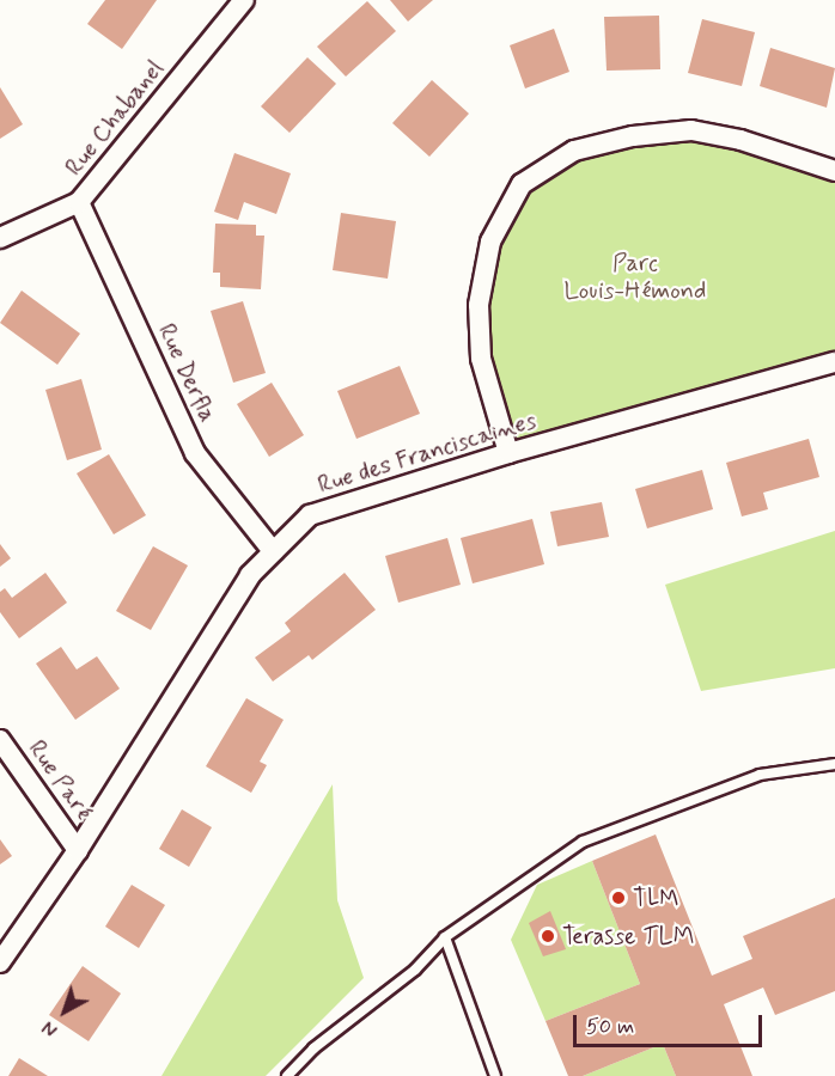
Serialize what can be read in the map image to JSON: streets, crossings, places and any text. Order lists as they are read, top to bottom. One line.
{"streets":{"street":["Rue Chabanel","Rue Derfla","Rue des Franciscaines","Rue Paré"]},"crossings":[["Rue Chabanel","Rue Derfla"],["Rue Derfla","Rue des Franciscaines"],["Rue des Franciscaines","Rue Paré"]],"parks":["Parc Louis-Hémond"],"places":["TLM","Terasse TLM"],"scale_bar":"50 m","north":"bottom left"}
